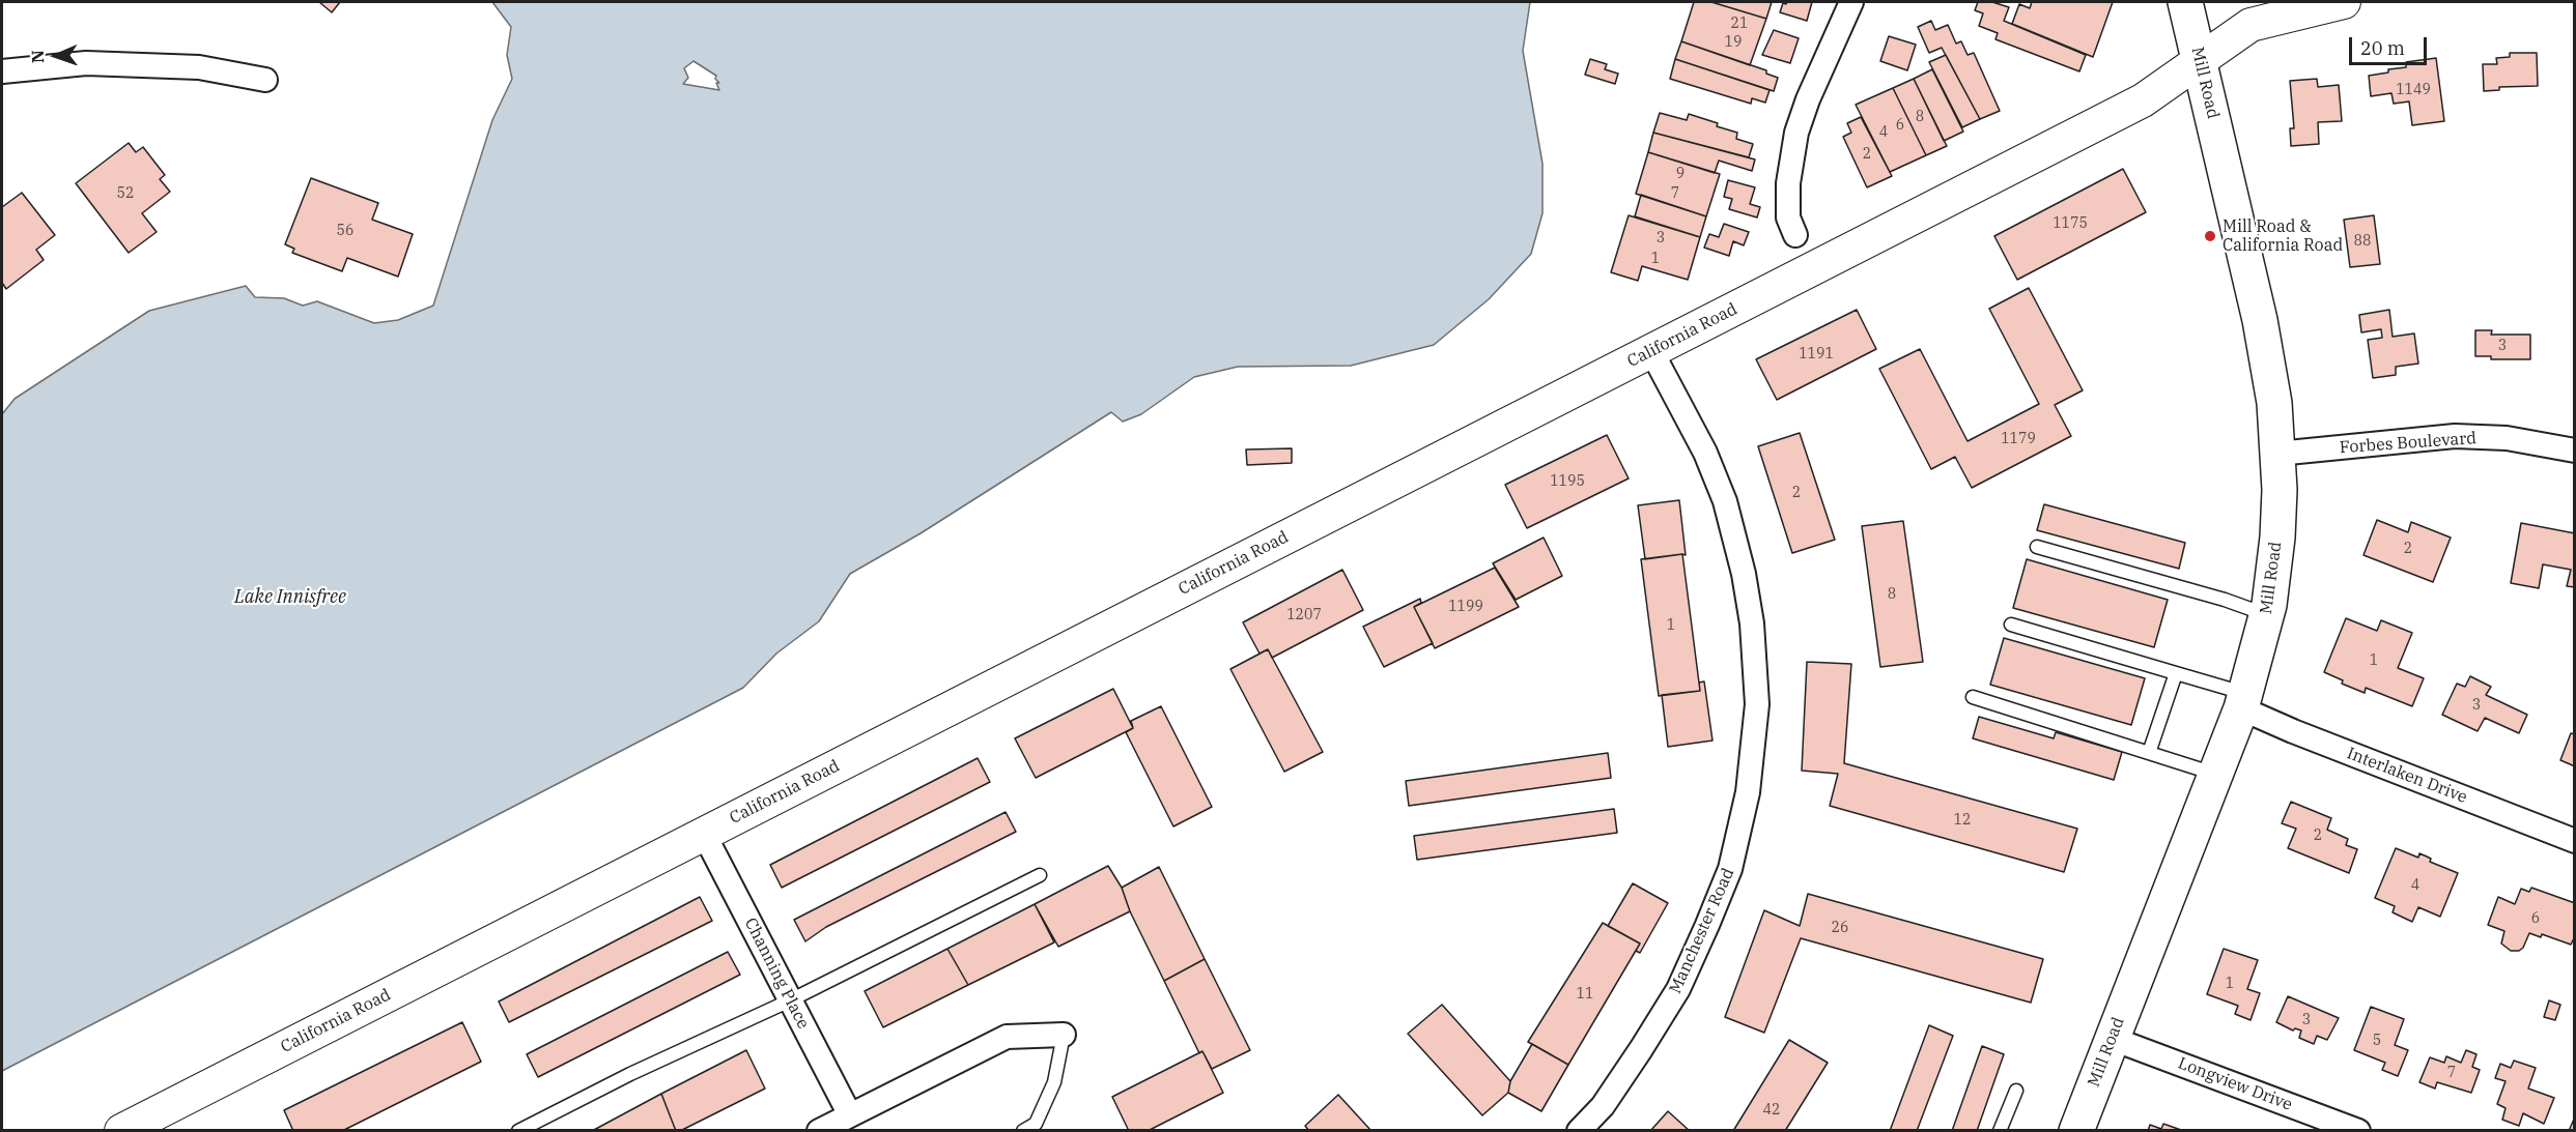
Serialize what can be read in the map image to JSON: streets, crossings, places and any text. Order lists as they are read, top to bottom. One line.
{"streets":{"main road":["Mill Road","California Road"],"street":["Forbes Boulevard","Interlaken Drive","Manchester Road","Channing Place","Longview Drive"]},"crossings":[["Mill Road","California Road"],["Mill Road","Forbes Boulevard"],["Mill Road","Interlaken Drive"],["Mill Road","Longview Drive"],["California Road","Manchester Road"],["California Road","Channing Place"]],"water":["Lake Innisfree"],"places":["Mill Road & California Road"],"house_numbers":["21","19","1149","8","6","4","2","9","52","7","1175","56","3","88","1","3","1191","1179","1195","2","2","8","1199","1207","1","1","3","12","2","4","6","26","1","11","3","5","7","42"],"scale_bar":"20 m","north":"left"}
